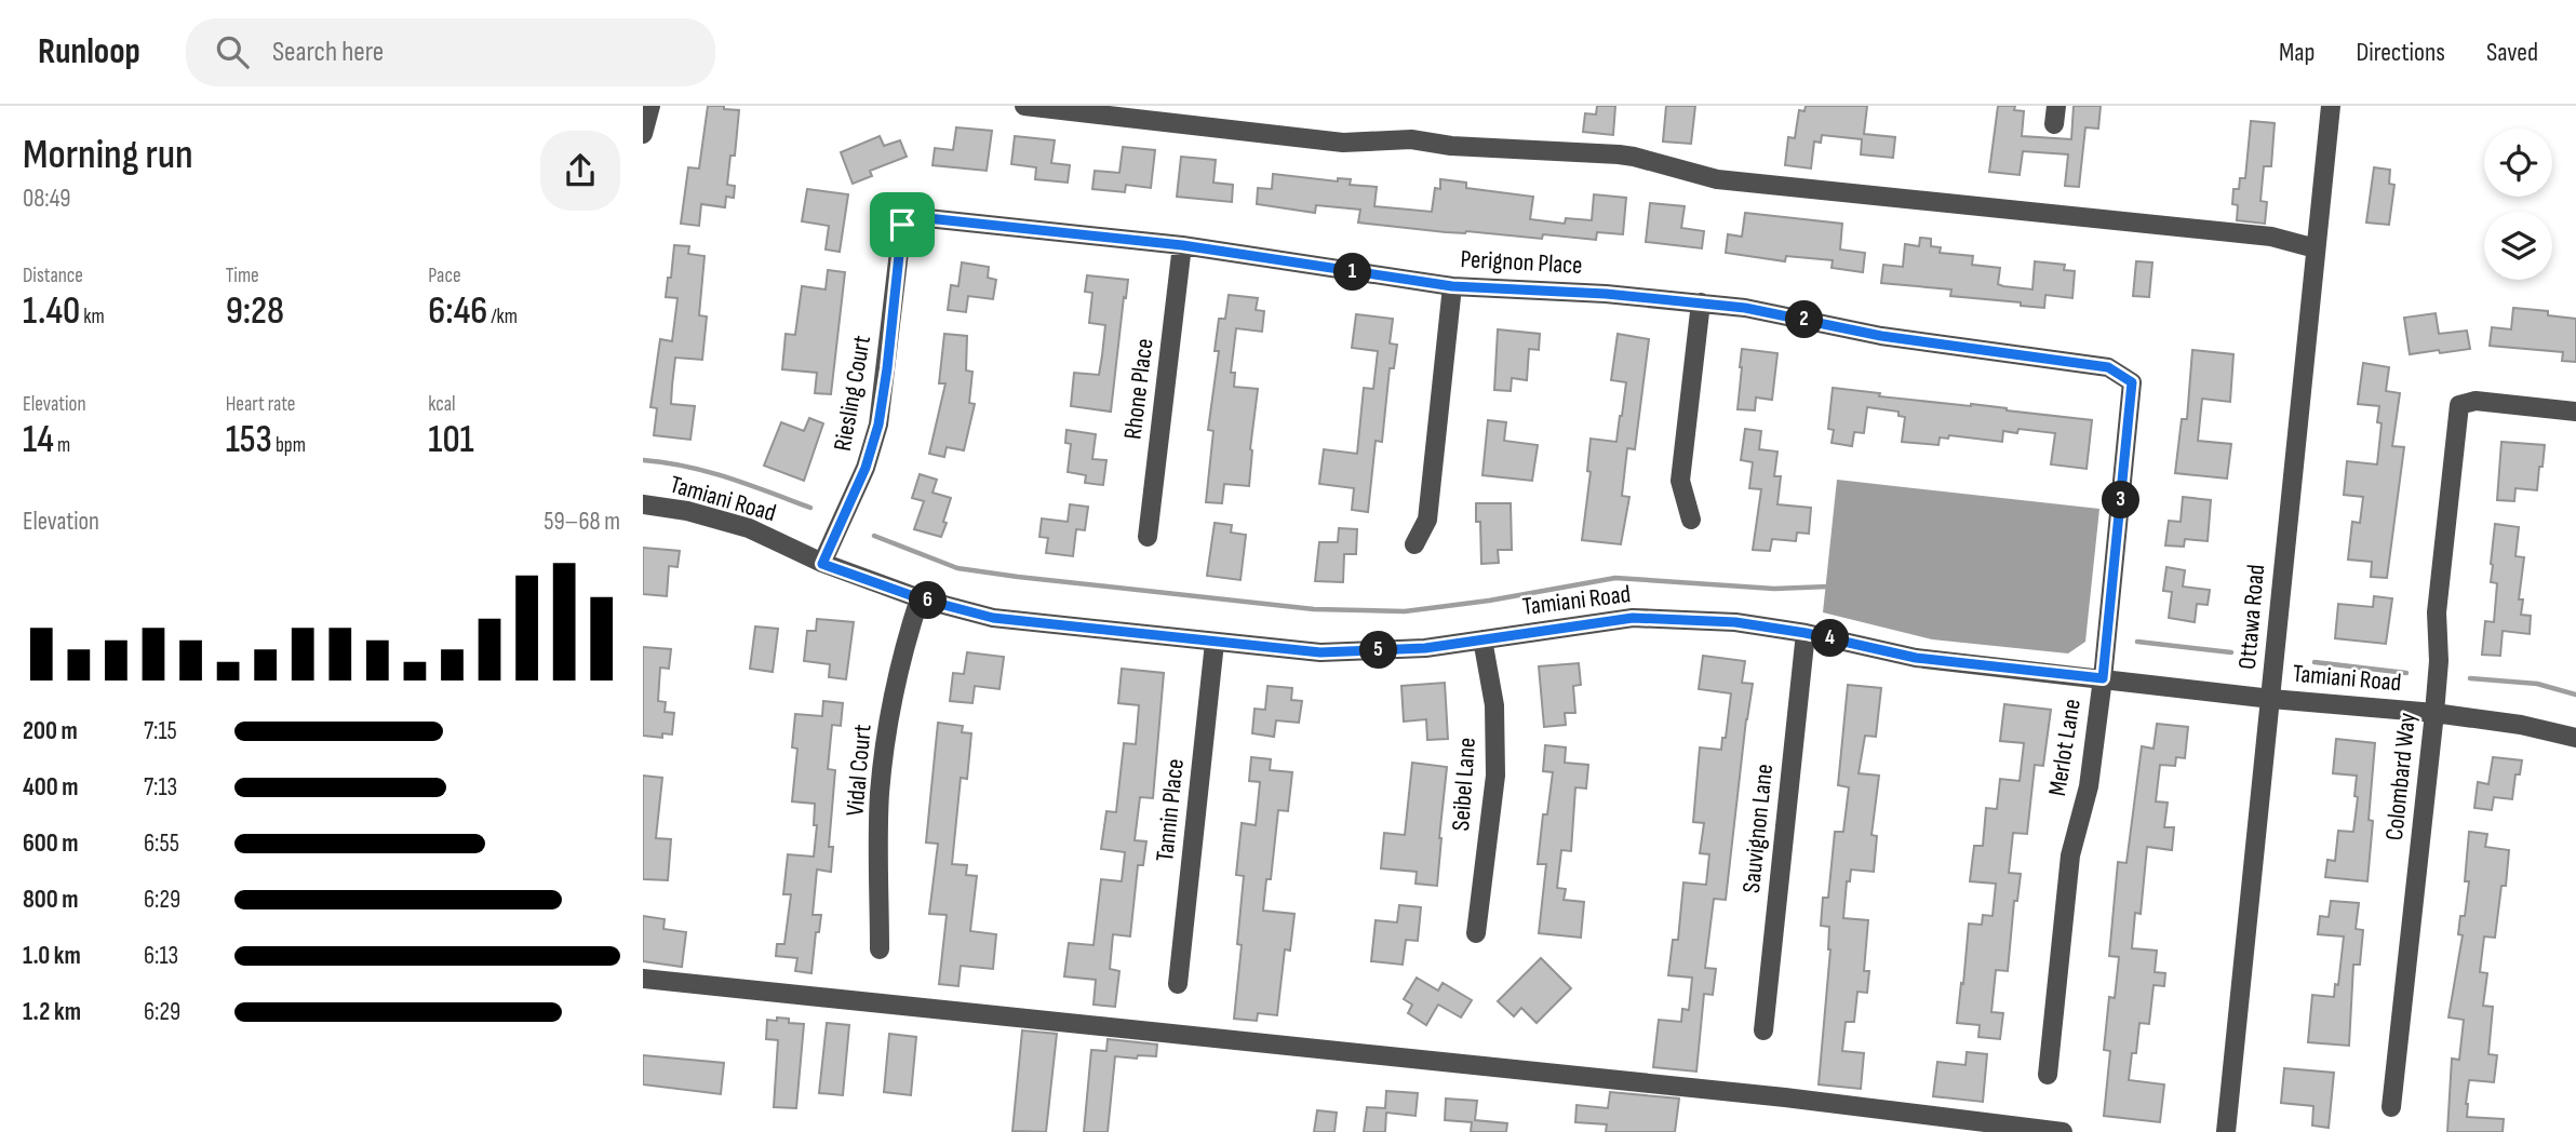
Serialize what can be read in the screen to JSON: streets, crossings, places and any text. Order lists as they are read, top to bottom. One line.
{"streets":{"street":["Perignon Place","Rhone Place","Riesling Court","Tamiani Road","Ottawa Road","Merlot Lane","Vidal Court","Colombard Way","Seibel Lane","Tannin Place","Sauvignon Lane"]},"crossings":[["Perignon Place","Rhone Place"],["Perignon Place","Riesling Court"],["Perignon Place","Merlot Lane"],["Riesling Court","Tamiani Road"],["Tamiani Road","Ottawa Road"],["Tamiani Road","Merlot Lane"],["Tamiani Road","Vidal Court"],["Tamiani Road","Colombard Way"],["Tamiani Road","Seibel Lane"],["Tamiani Road","Tannin Place"],["Tamiani Road","Sauvignon Lane"]],"page":{"header":"Runloop","search":"Search here","nav":["Map","Directions","Saved"],"heading":["Morning run","08:49"],"stats":[["Distance","1.40 km"],["Time","9:28"],["Pace","6:46 /km"],["Elevation","14 m"],["Heart rate","153 bpm"],["kcal","101"]],"pins":["1","2","3","6","4","5"],"chart":["Elevation","59–68 m"],"list":[{"name":"200 m","note":"7:15"},{"name":"400 m","note":"7:13"},{"name":"600 m","note":"6:55"},{"name":"800 m","note":"6:29"},{"name":"1.0 km","note":"6:13"},{"name":"1.2 km","note":"6:29"}]}}
